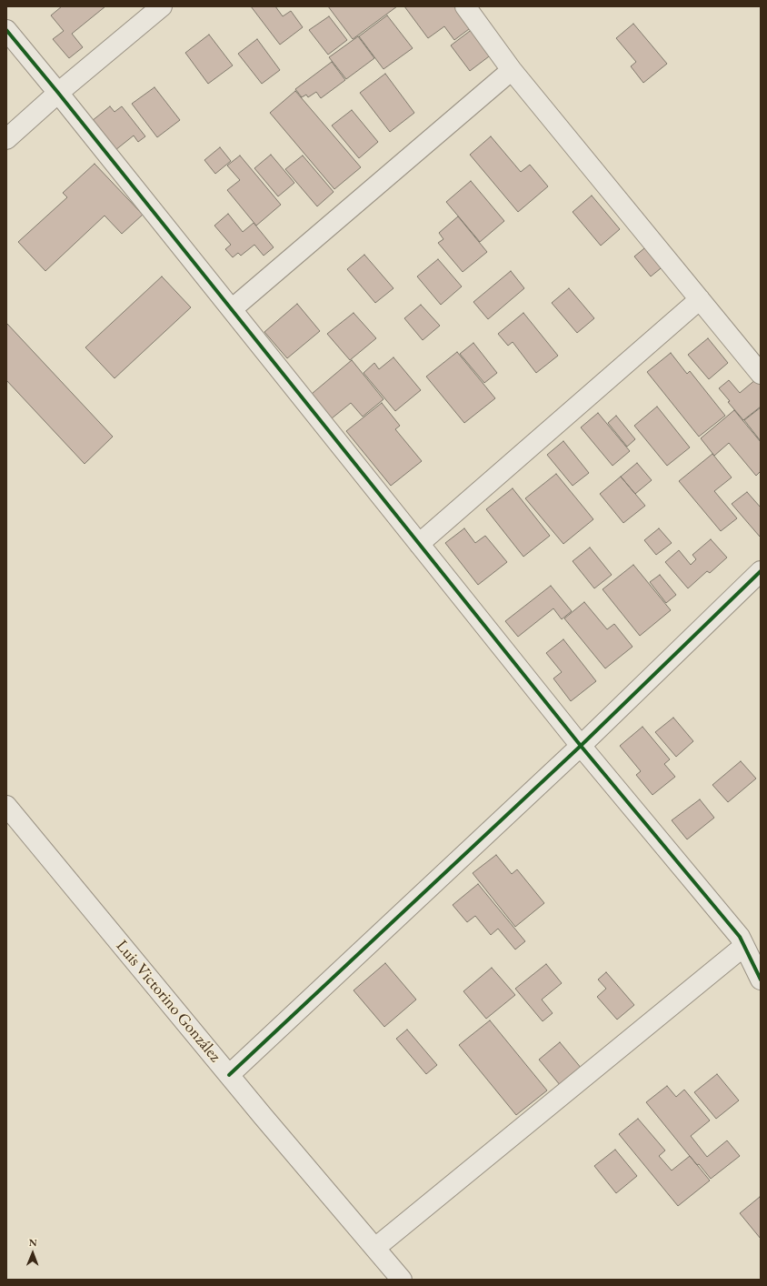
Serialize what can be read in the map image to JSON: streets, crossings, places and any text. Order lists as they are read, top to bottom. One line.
{"streets":{"street":["Luis Victorino González"]},"north":"top"}
